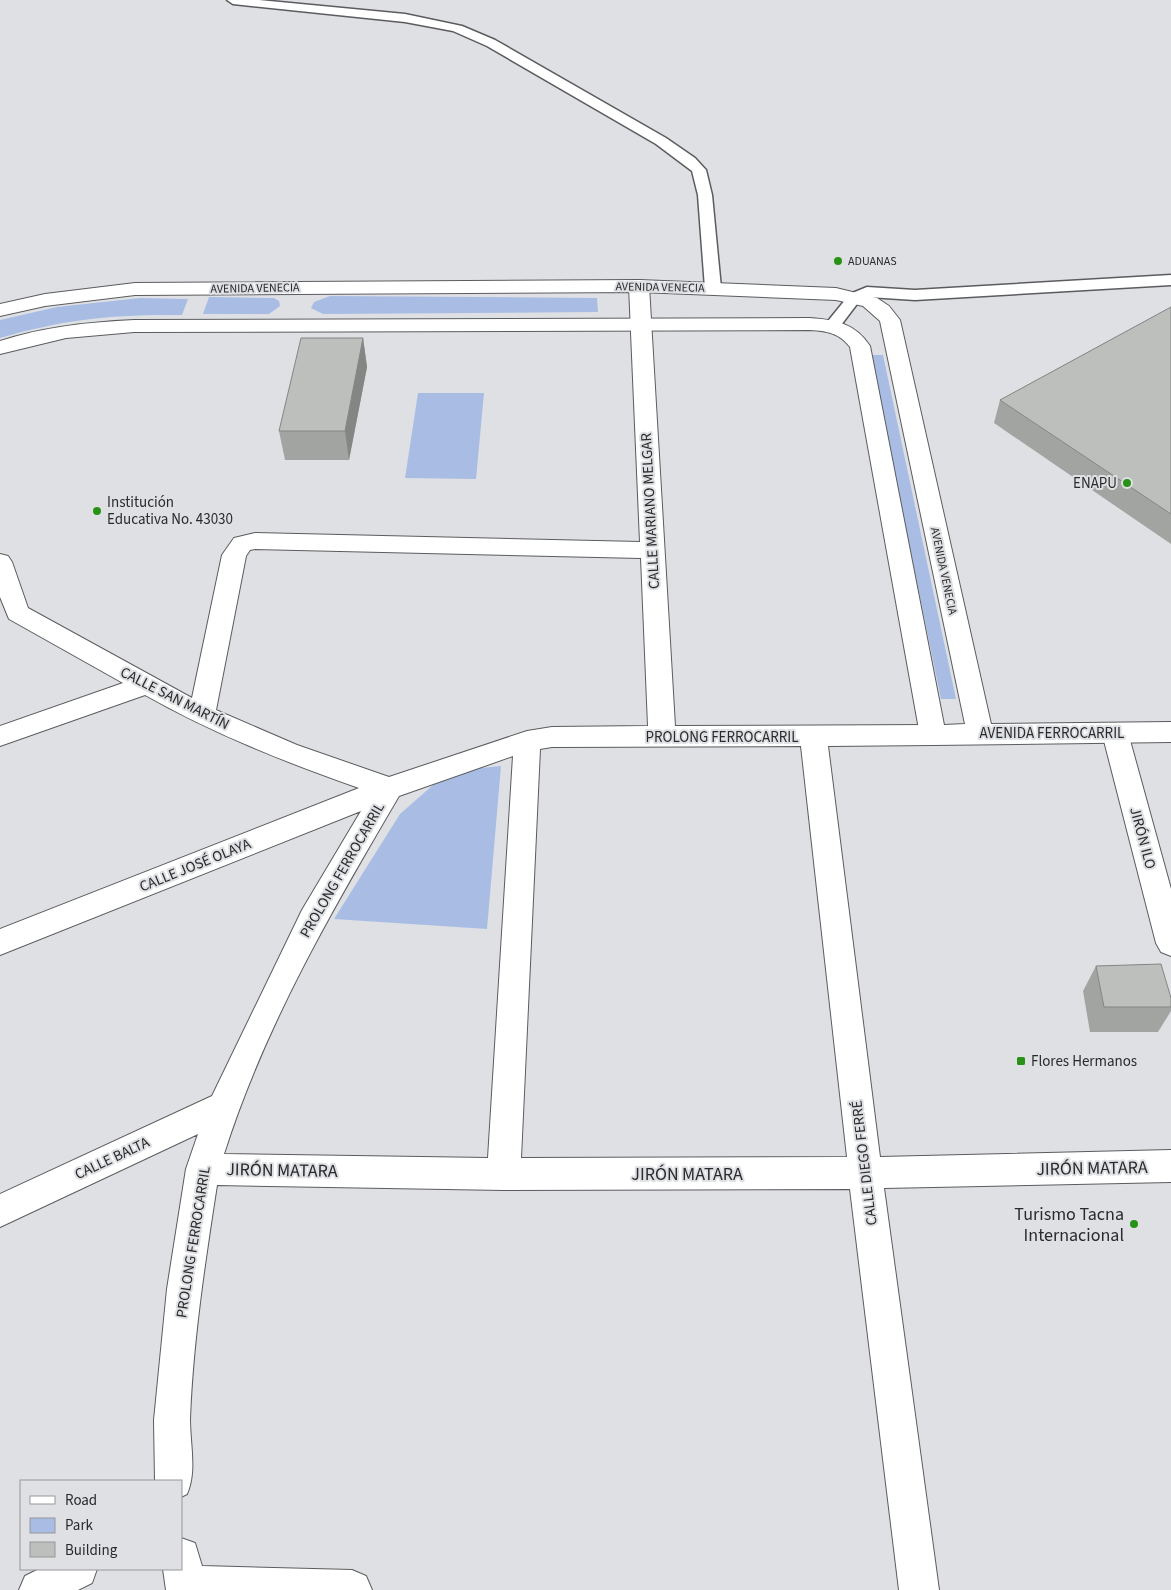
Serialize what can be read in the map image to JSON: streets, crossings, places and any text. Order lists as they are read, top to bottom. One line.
{"streets":{"street":["AVENIDA VENECIA","CALLE MARIANO MELGAR","CALLE SAN MARTÍN","AVENIDA FERROCARRIL","PROLONG FERROCARRIL","JIRÓN ILO","CALLE JOSÉ OLAYA","CALLE BALTA","CALLE DIEGO FERRÉ","JIRÓN MATARA"]},"crossings":[["AVENIDA VENECIA","CALLE MARIANO MELGAR"],["AVENIDA VENECIA","AVENIDA FERROCARRIL"],["CALLE MARIANO MELGAR","PROLONG FERROCARRIL"],["CALLE SAN MARTÍN","PROLONG FERROCARRIL"],["CALLE SAN MARTÍN","CALLE JOSÉ OLAYA"],["AVENIDA FERROCARRIL","PROLONG FERROCARRIL"],["AVENIDA FERROCARRIL","JIRÓN ILO"],["PROLONG FERROCARRIL","CALLE JOSÉ OLAYA"],["PROLONG FERROCARRIL","CALLE BALTA"],["PROLONG FERROCARRIL","CALLE DIEGO FERRÉ"],["PROLONG FERROCARRIL","JIRÓN MATARA"],["CALLE DIEGO FERRÉ","JIRÓN MATARA"]],"places":{"other":["ADUANAS","ENAPU","Institución Educativa No. 43030","Turismo Tacna Internacional"],"transit":["Flores Hermanos"]},"legend":["Road","Park","Building"]}
